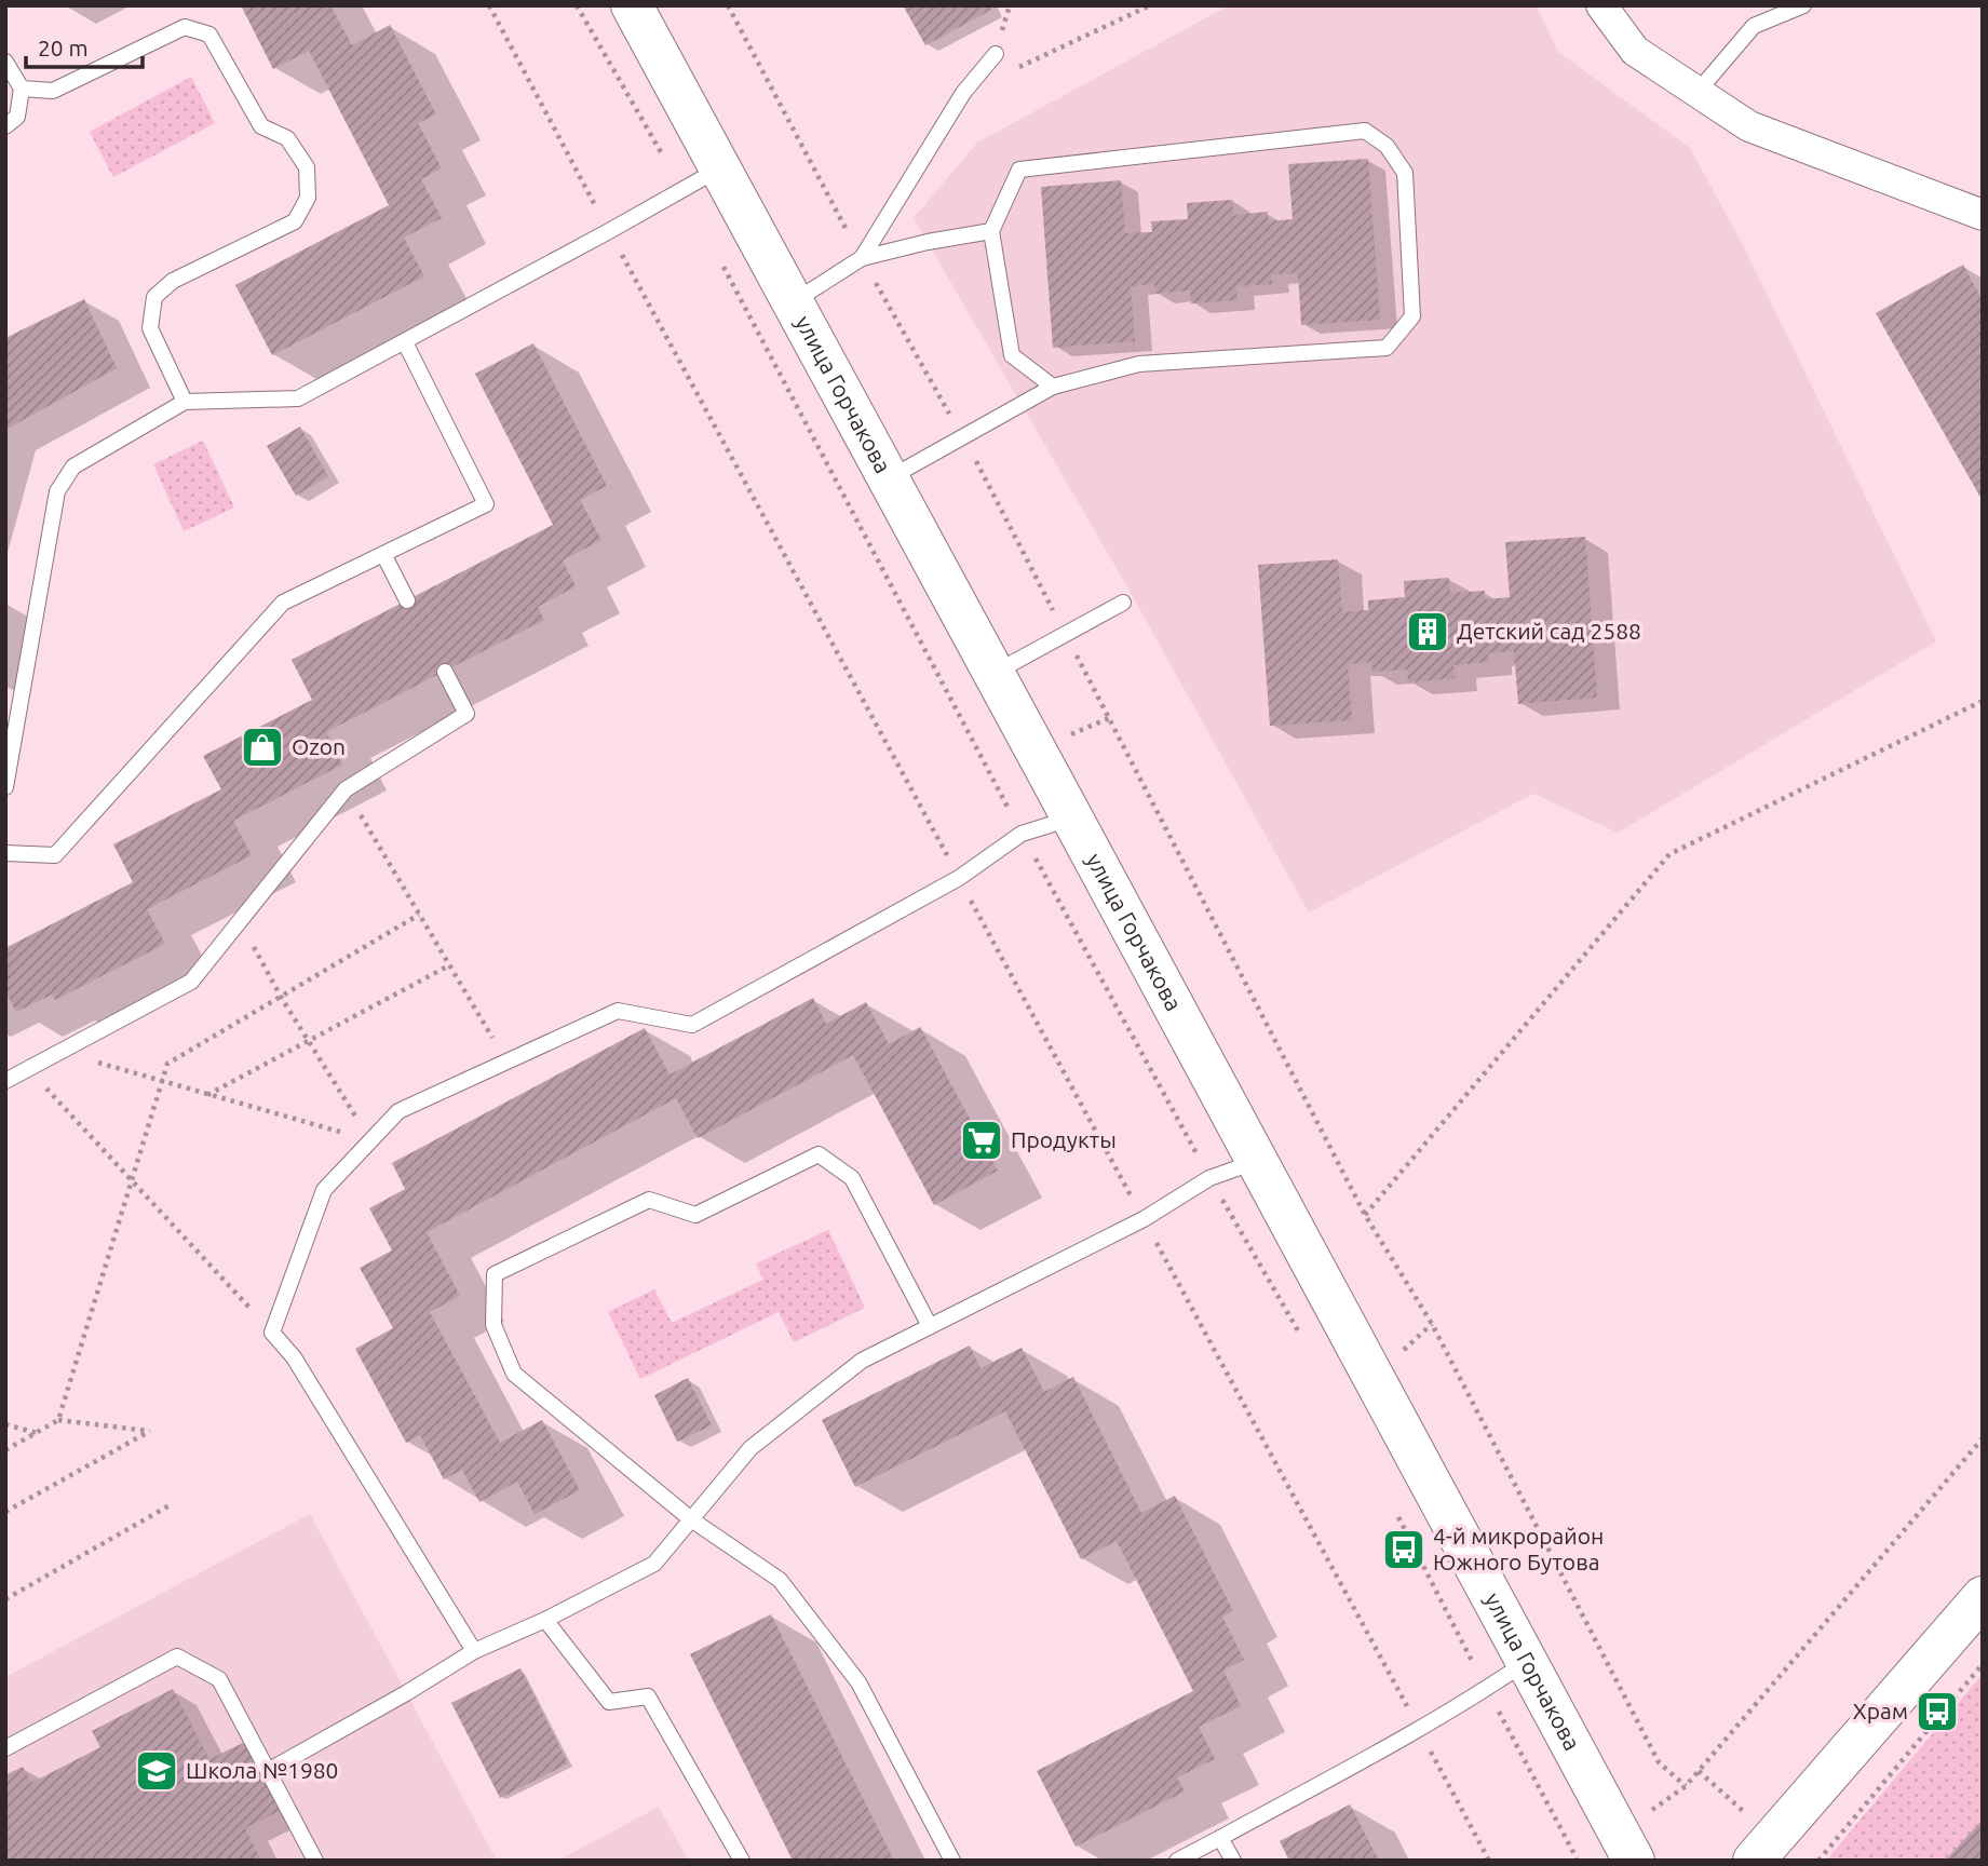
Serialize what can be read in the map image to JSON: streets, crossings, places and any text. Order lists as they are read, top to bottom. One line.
{"streets":{"street":["улица Горчакова"]},"places":{"building":["Детский сад 2588"],"shop":["Ozon"],"supermarket":["Продукты"],"bus stop":["4-й микрорайон Южного Бутова","Храм"],"school or university":["Школа №1980"]},"scale_bar":"20 m"}
